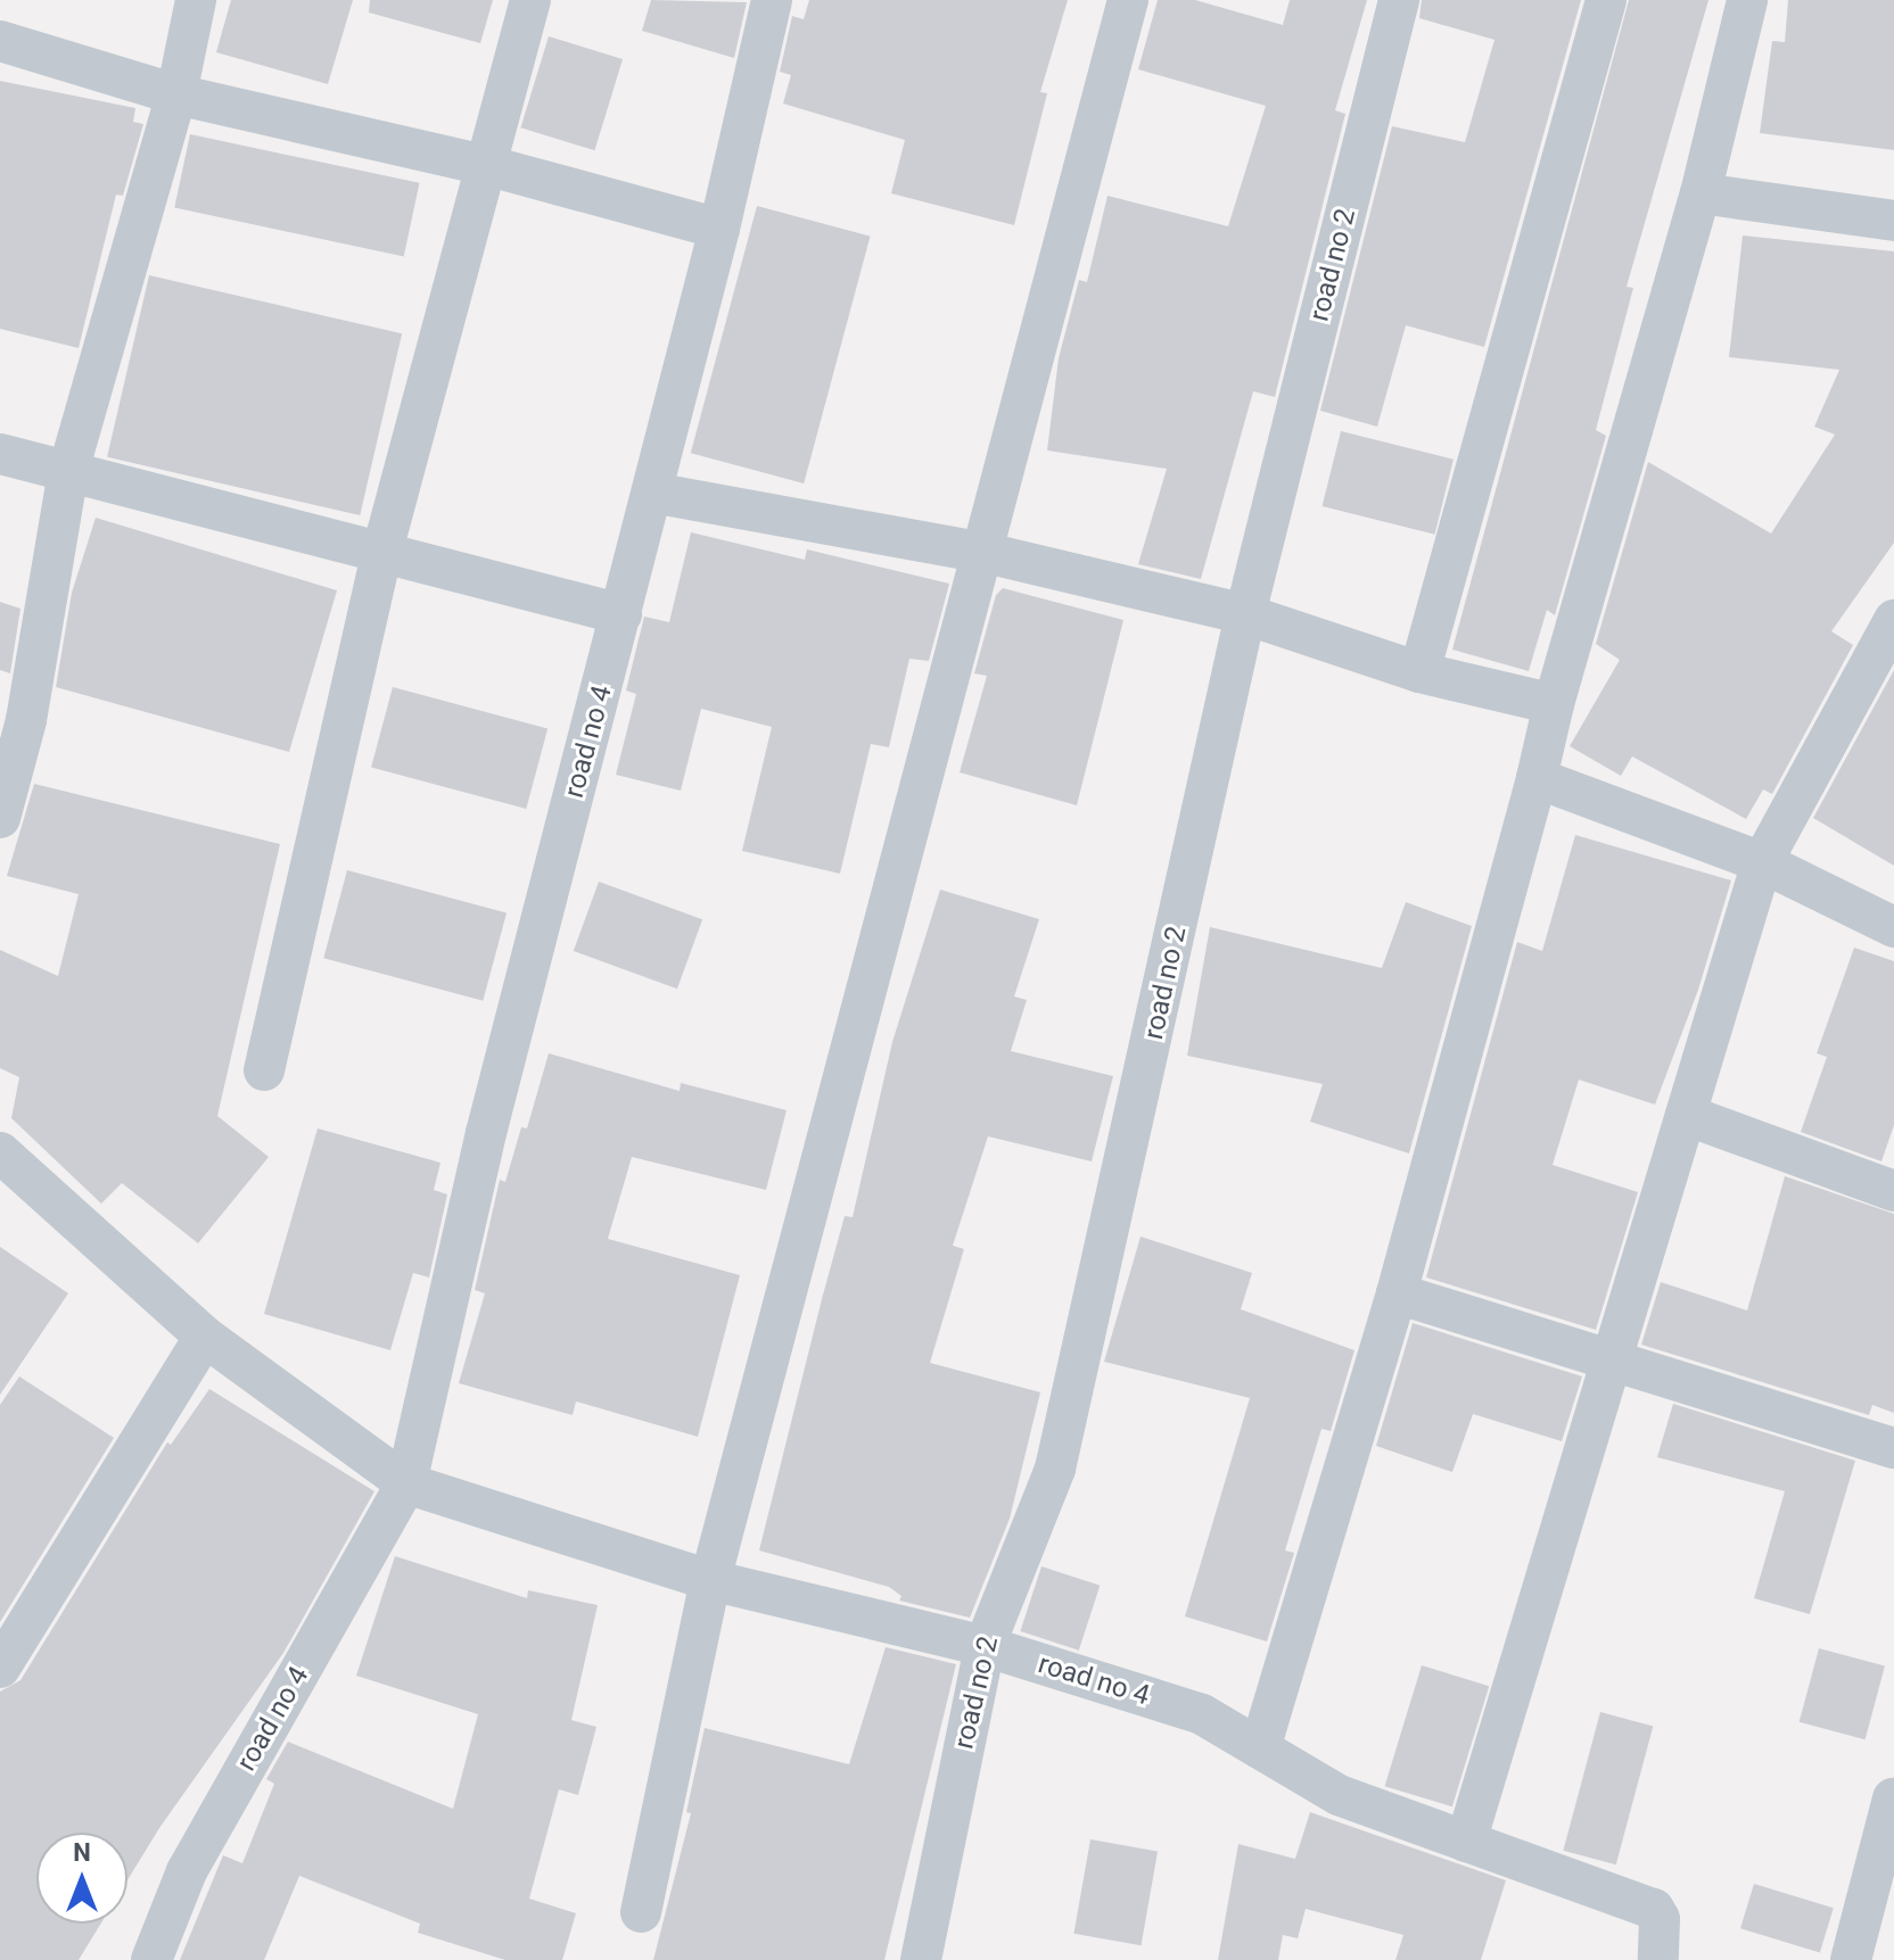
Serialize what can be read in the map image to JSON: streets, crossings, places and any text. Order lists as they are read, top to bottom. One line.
{"streets":{"street":["road no 2","road no 4"]},"crossings":[["road no 2","road no 4"]],"north":"top"}
